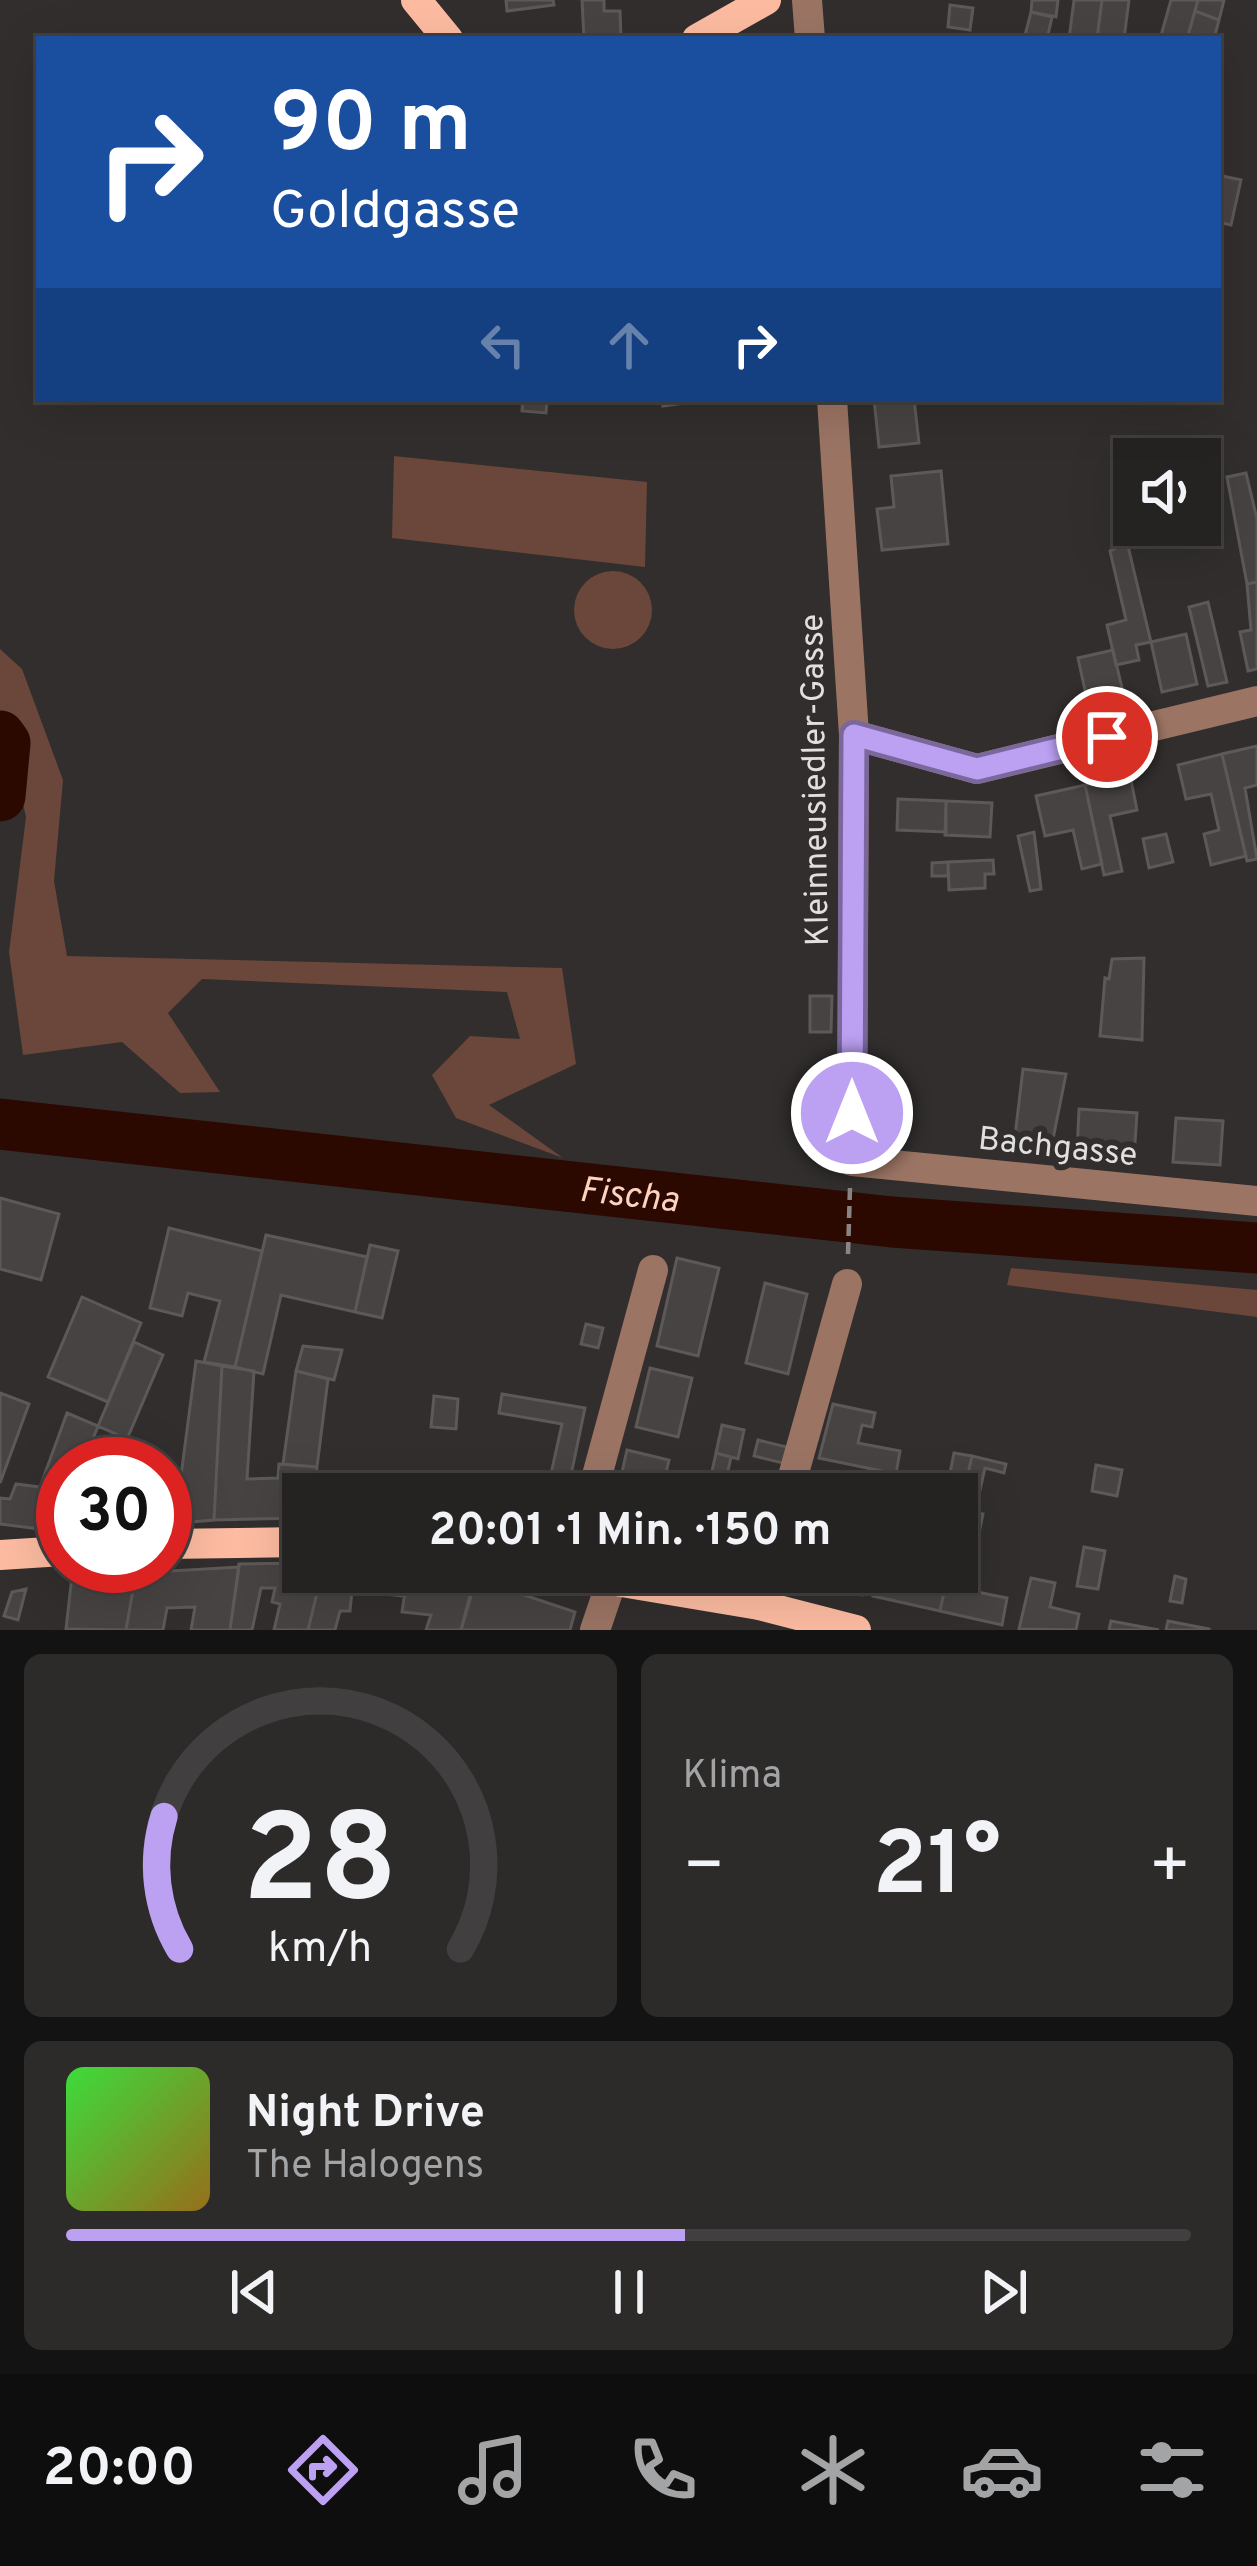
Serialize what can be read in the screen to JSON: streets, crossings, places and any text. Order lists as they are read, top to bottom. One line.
{"streets":{"street":["Kleinneusiedler-Gasse","Bachgasse"]},"crossings":[["Kleinneusiedler-Gasse","Bachgasse"]],"water":["Fischa"],"page":{"turn":["90 m","Goldgasse"],"limit":"30","trip":"20:01 · 1 Min. · 150 m","tile":"Klima","heat":["−","21°","+"],"song":["Night Drive","The Halogens"],"tabs":"20:00","gauge":["28","km/h"]}}
